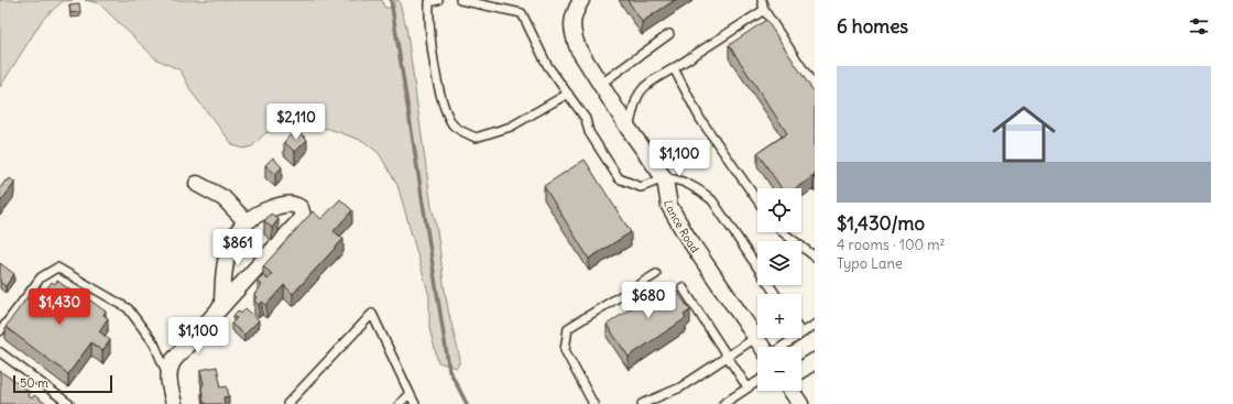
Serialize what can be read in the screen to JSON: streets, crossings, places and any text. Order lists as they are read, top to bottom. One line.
{"streets":{"street":["Lance Road"]},"scale_bar":"50 m","page":{"heading":"6 homes","list":[{"name":"$1,430/mo","note":"4 rooms · 100 m² · Typo Lane"}],"price":["$2,110","$1,100","$861","$680","$1,430","$1,100"],"map_buttons":["+","−"],"scale":"50 m"}}
